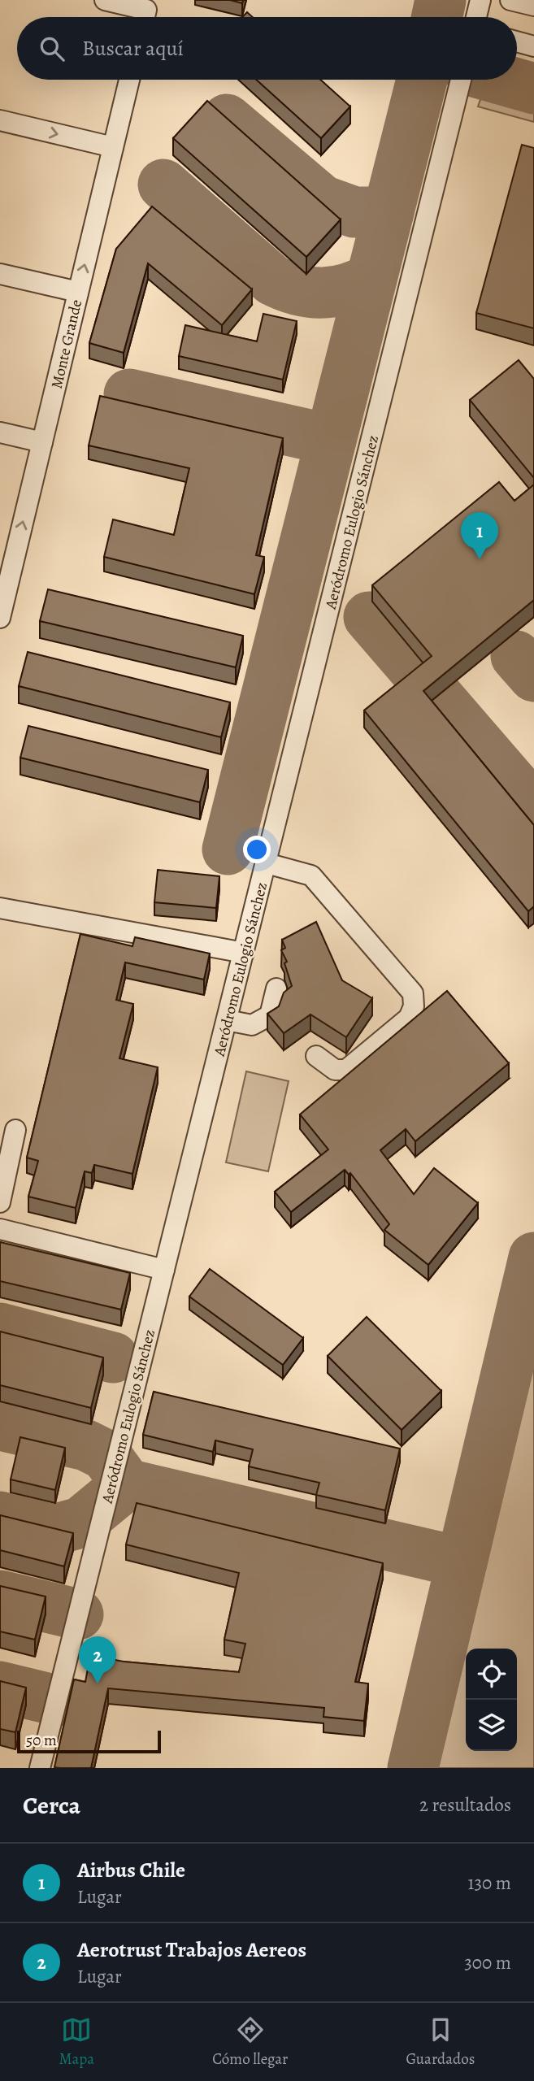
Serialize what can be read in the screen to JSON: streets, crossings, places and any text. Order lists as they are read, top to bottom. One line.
{"streets":{"street":["Monte Grande","Aeródromo Eulogio Sánchez"]},"one_way":["Monte Grande"],"scale_bar":"50 m","page":{"search":"Buscar aquí","pins":["1","2"],"scale":"50 m","heading":["Cerca","2 resultados"],"list":[{"mark":"1","name":"Airbus Chile","note":"Lugar","value":"130 m"},{"mark":"2","name":"Aerotrust Trabajos Aereos","note":"Lugar","value":"300 m"}],"nav":["Mapa","Cómo llegar","Guardados"]}}
